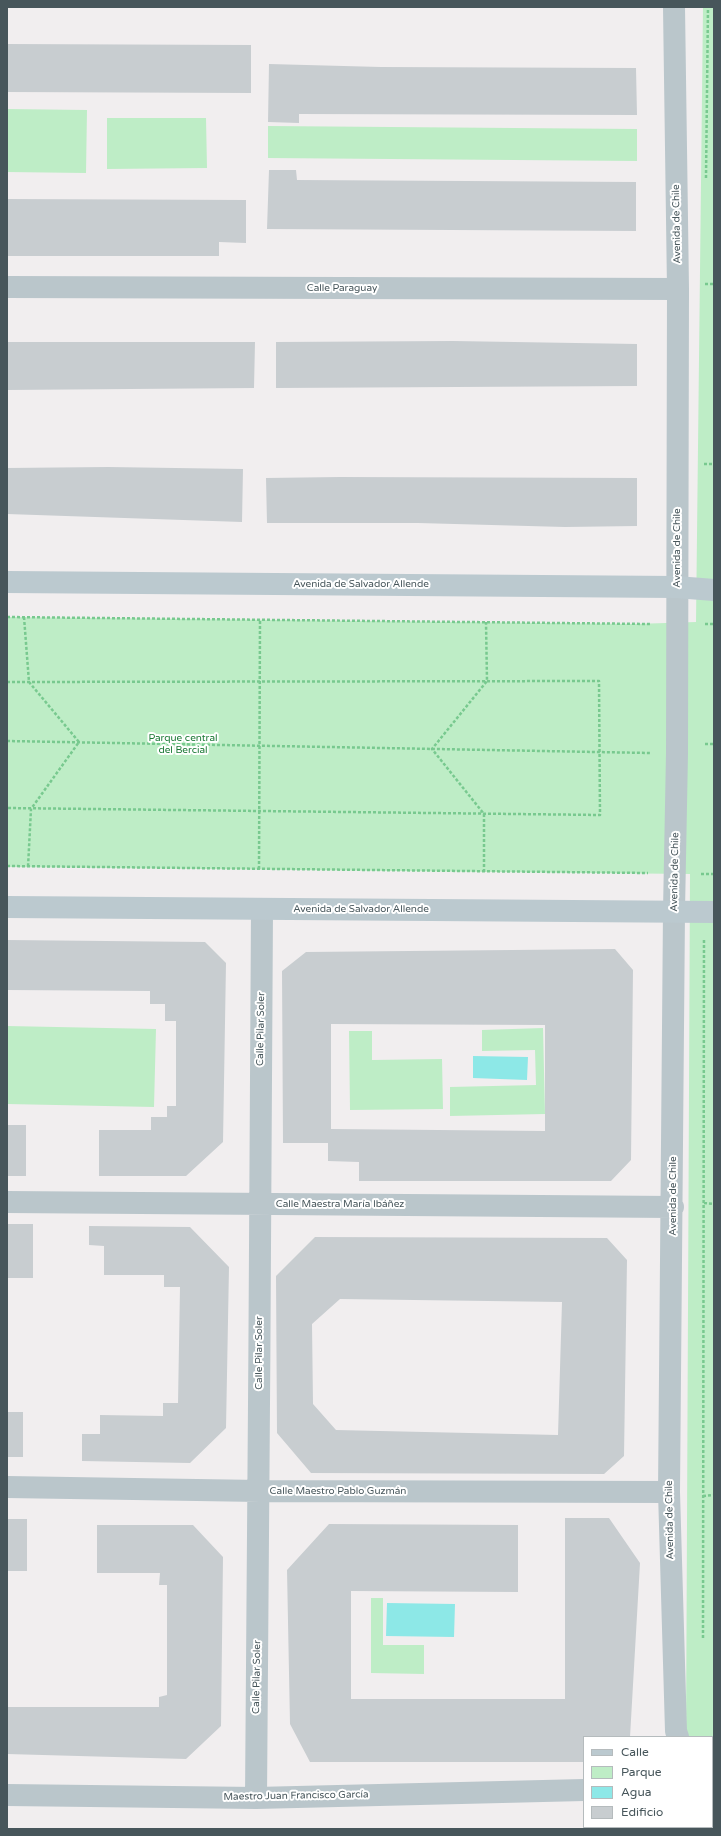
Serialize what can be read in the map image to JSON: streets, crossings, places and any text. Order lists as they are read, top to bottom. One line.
{"streets":{"street":["Avenida de Chile","Calle Paraguay","Avenida de Salvador Allende","Calle Pilar Soler","Calle Maestra María Ibáñez","Calle Maestro Pablo Guzmán","Maestro Juan Francisco García"]},"crossings":[["Avenida de Chile","Calle Paraguay"],["Avenida de Chile","Avenida de Salvador Allende"],["Avenida de Chile","Calle Maestra María Ibáñez"],["Avenida de Chile","Calle Maestro Pablo Guzmán"],["Avenida de Salvador Allende","Calle Pilar Soler"],["Calle Pilar Soler","Calle Maestra María Ibáñez"],["Calle Pilar Soler","Calle Maestro Pablo Guzmán"],["Calle Pilar Soler","Maestro Juan Francisco García"]],"parks":["Parque central del Bercial"],"legend":["Calle","Parque","Agua","Edificio"]}
